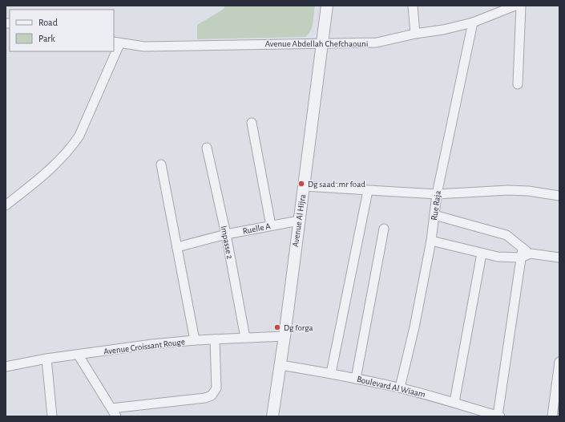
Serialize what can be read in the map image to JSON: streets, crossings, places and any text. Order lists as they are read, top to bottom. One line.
{"streets":{"street":["Avenue Abdellah Chefchaouni","Rue Raja","Avenue Al Hijra","Ruelle A","Impasse 2","Avenue Croissant Rouge","Boulevard Al Wiaam"]},"crossings":[["Avenue Abdellah Chefchaouni","Rue Raja"],["Avenue Abdellah Chefchaouni","Avenue Al Hijra"],["Rue Raja","Boulevard Al Wiaam"],["Avenue Al Hijra","Ruelle A"],["Avenue Al Hijra","Avenue Croissant Rouge"],["Avenue Al Hijra","Boulevard Al Wiaam"],["Ruelle A","Impasse 2"],["Impasse 2","Avenue Croissant Rouge"]],"places":["Dg saad .mr foad","Dg forga"],"legend":["Road","Park"]}
